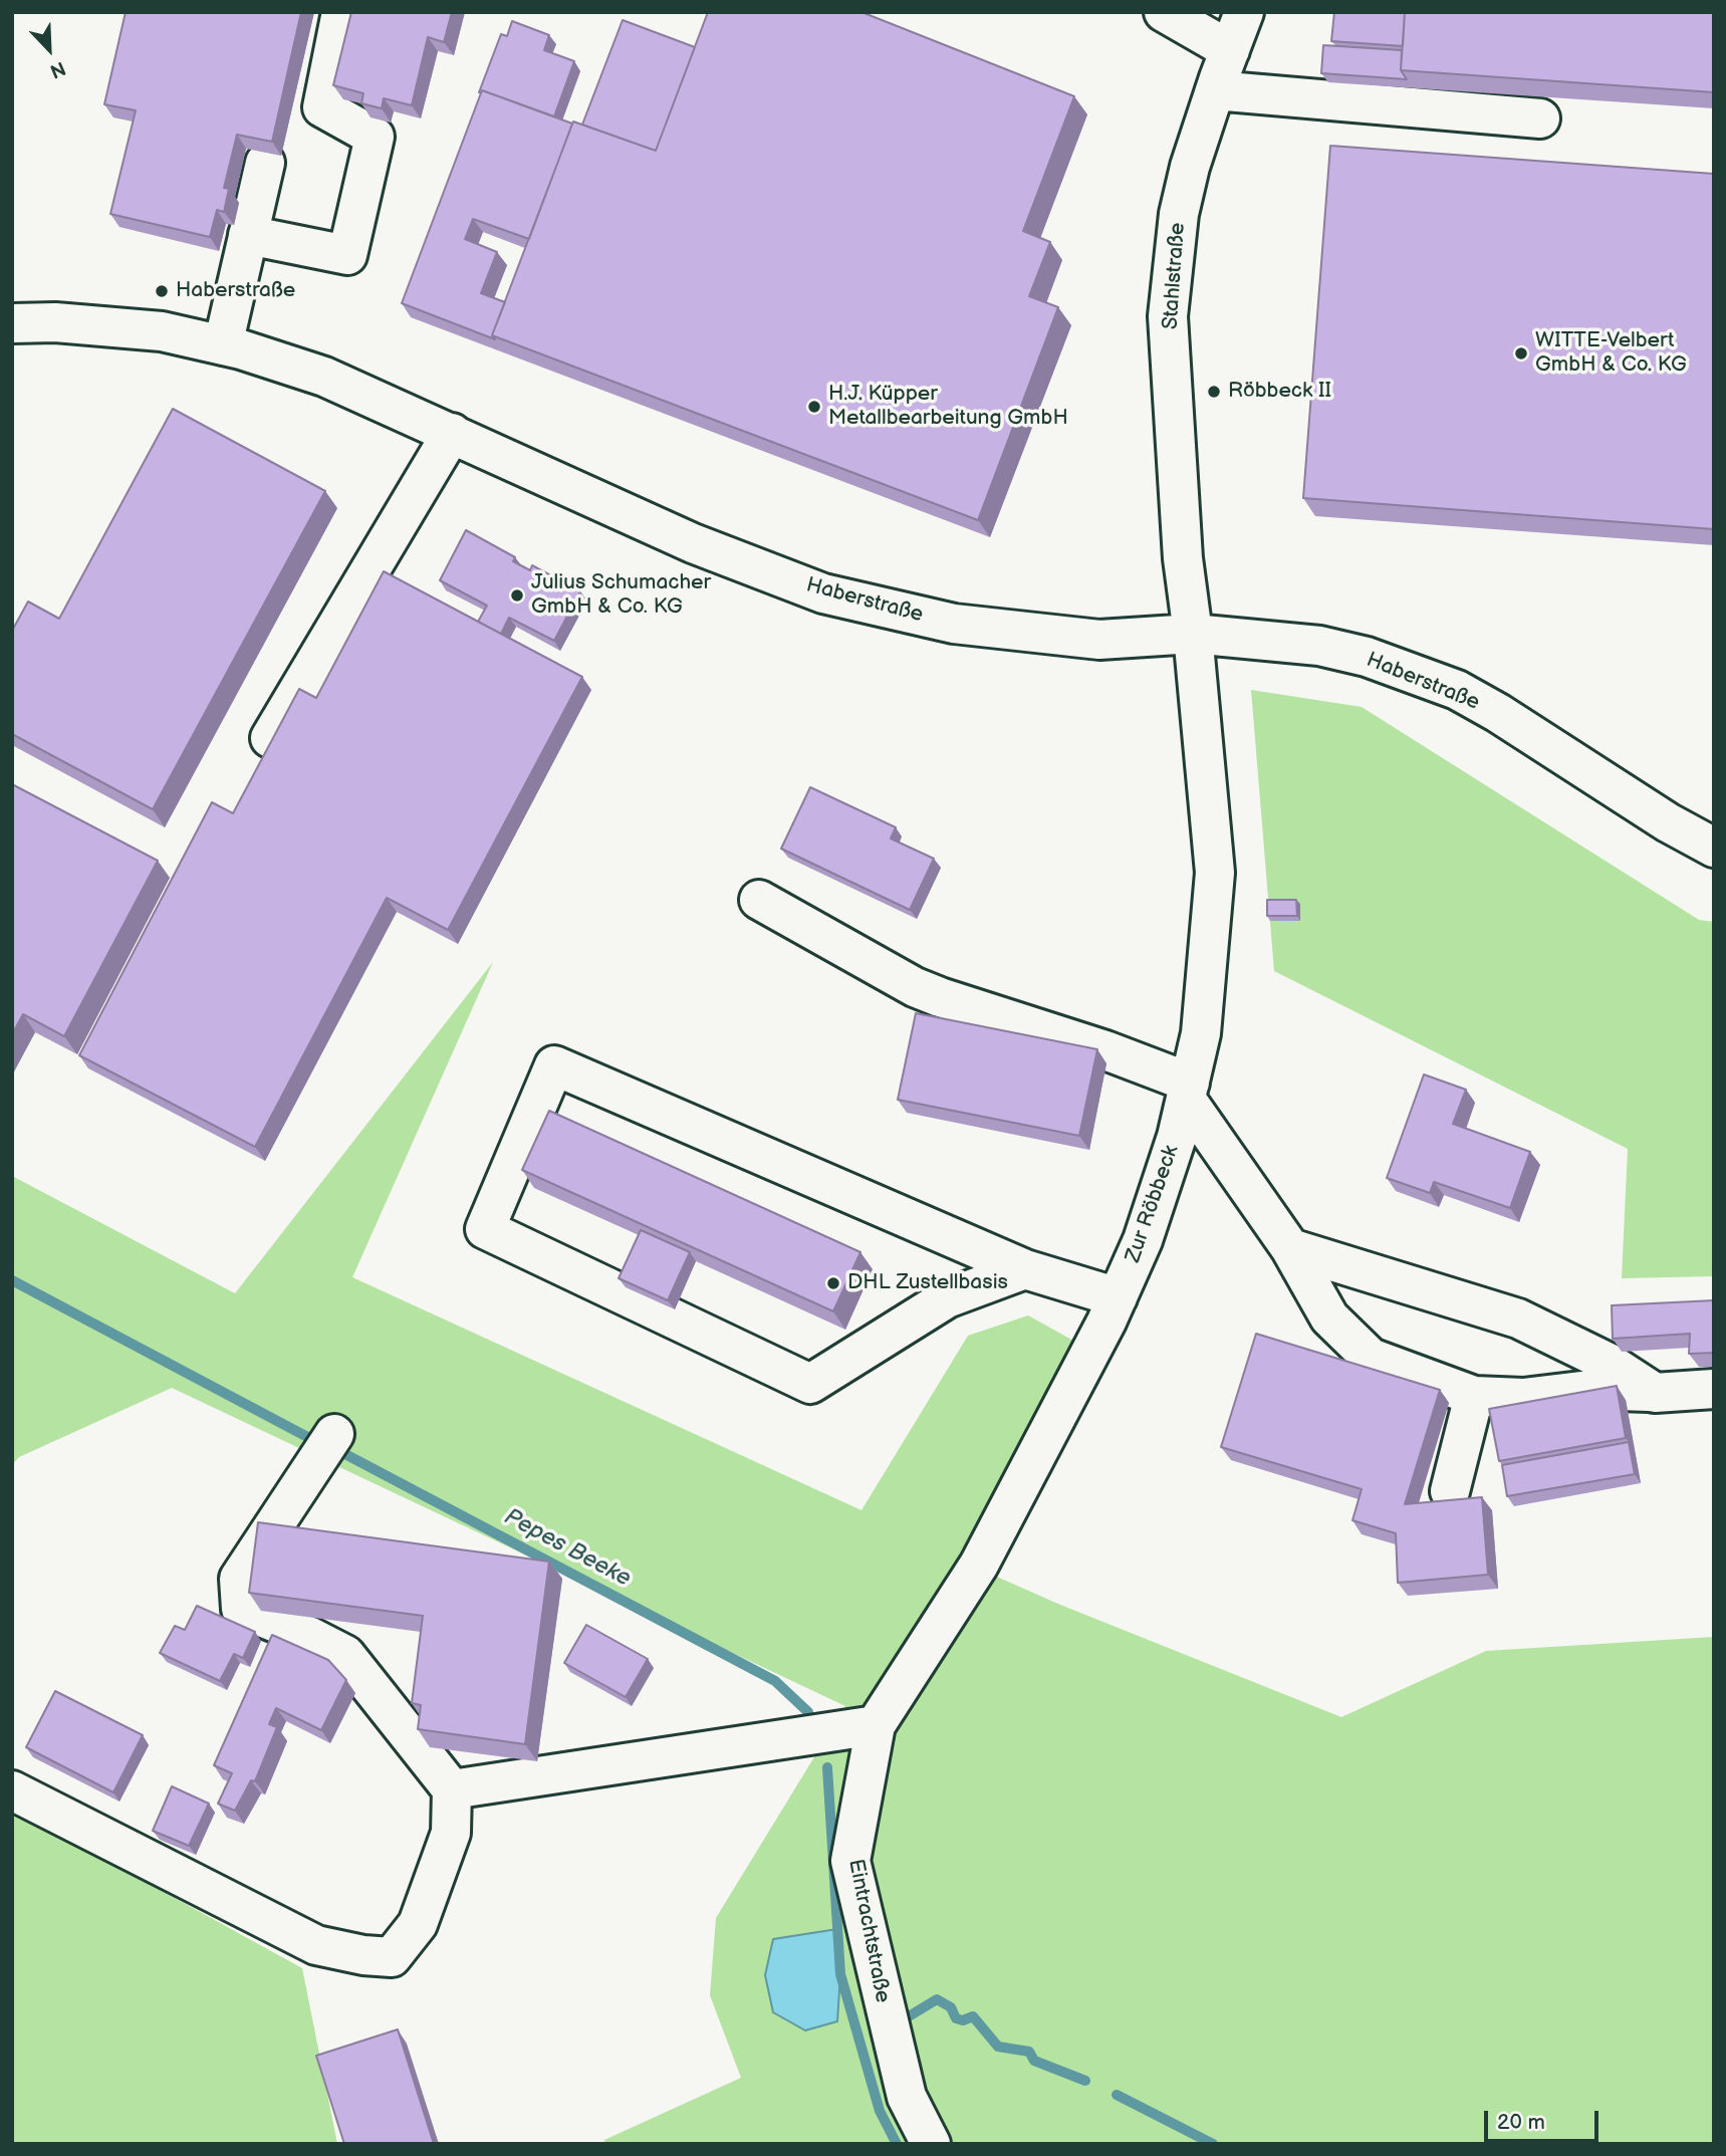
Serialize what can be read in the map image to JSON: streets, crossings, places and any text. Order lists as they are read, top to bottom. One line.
{"streets":{"street":["Stahlstraße","Haberstraße","Zur Röbbeck","Eintrachtstraße"]},"crossings":[["Stahlstraße","Haberstraße"],["Stahlstraße","Zur Röbbeck"],["Haberstraße","Zur Röbbeck"],["Zur Röbbeck","Eintrachtstraße"]],"water":["Pepes Beeke"],"places":["Haberstraße","WITTE-Velbert GmbH & Co. KG","Röbbeck II","H.J. Küpper Metallbearbeitung GmbH","Julius Schumacher GmbH & Co. KG","DHL Zustellbasis"],"scale_bar":"20 m","north":"bottom right"}
